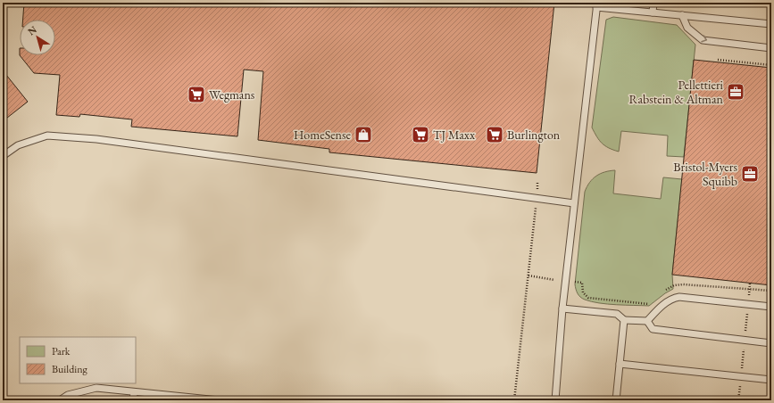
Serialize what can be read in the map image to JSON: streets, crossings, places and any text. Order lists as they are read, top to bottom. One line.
{"places":{"office":["Pellettieri Rabstein & Altman","Bristol-Myers Squibb"],"supermarket":["Wegmans","TJ Maxx","Burlington"],"shop":["HomeSense"]},"legend":["Park","Building"],"north":"top left"}
